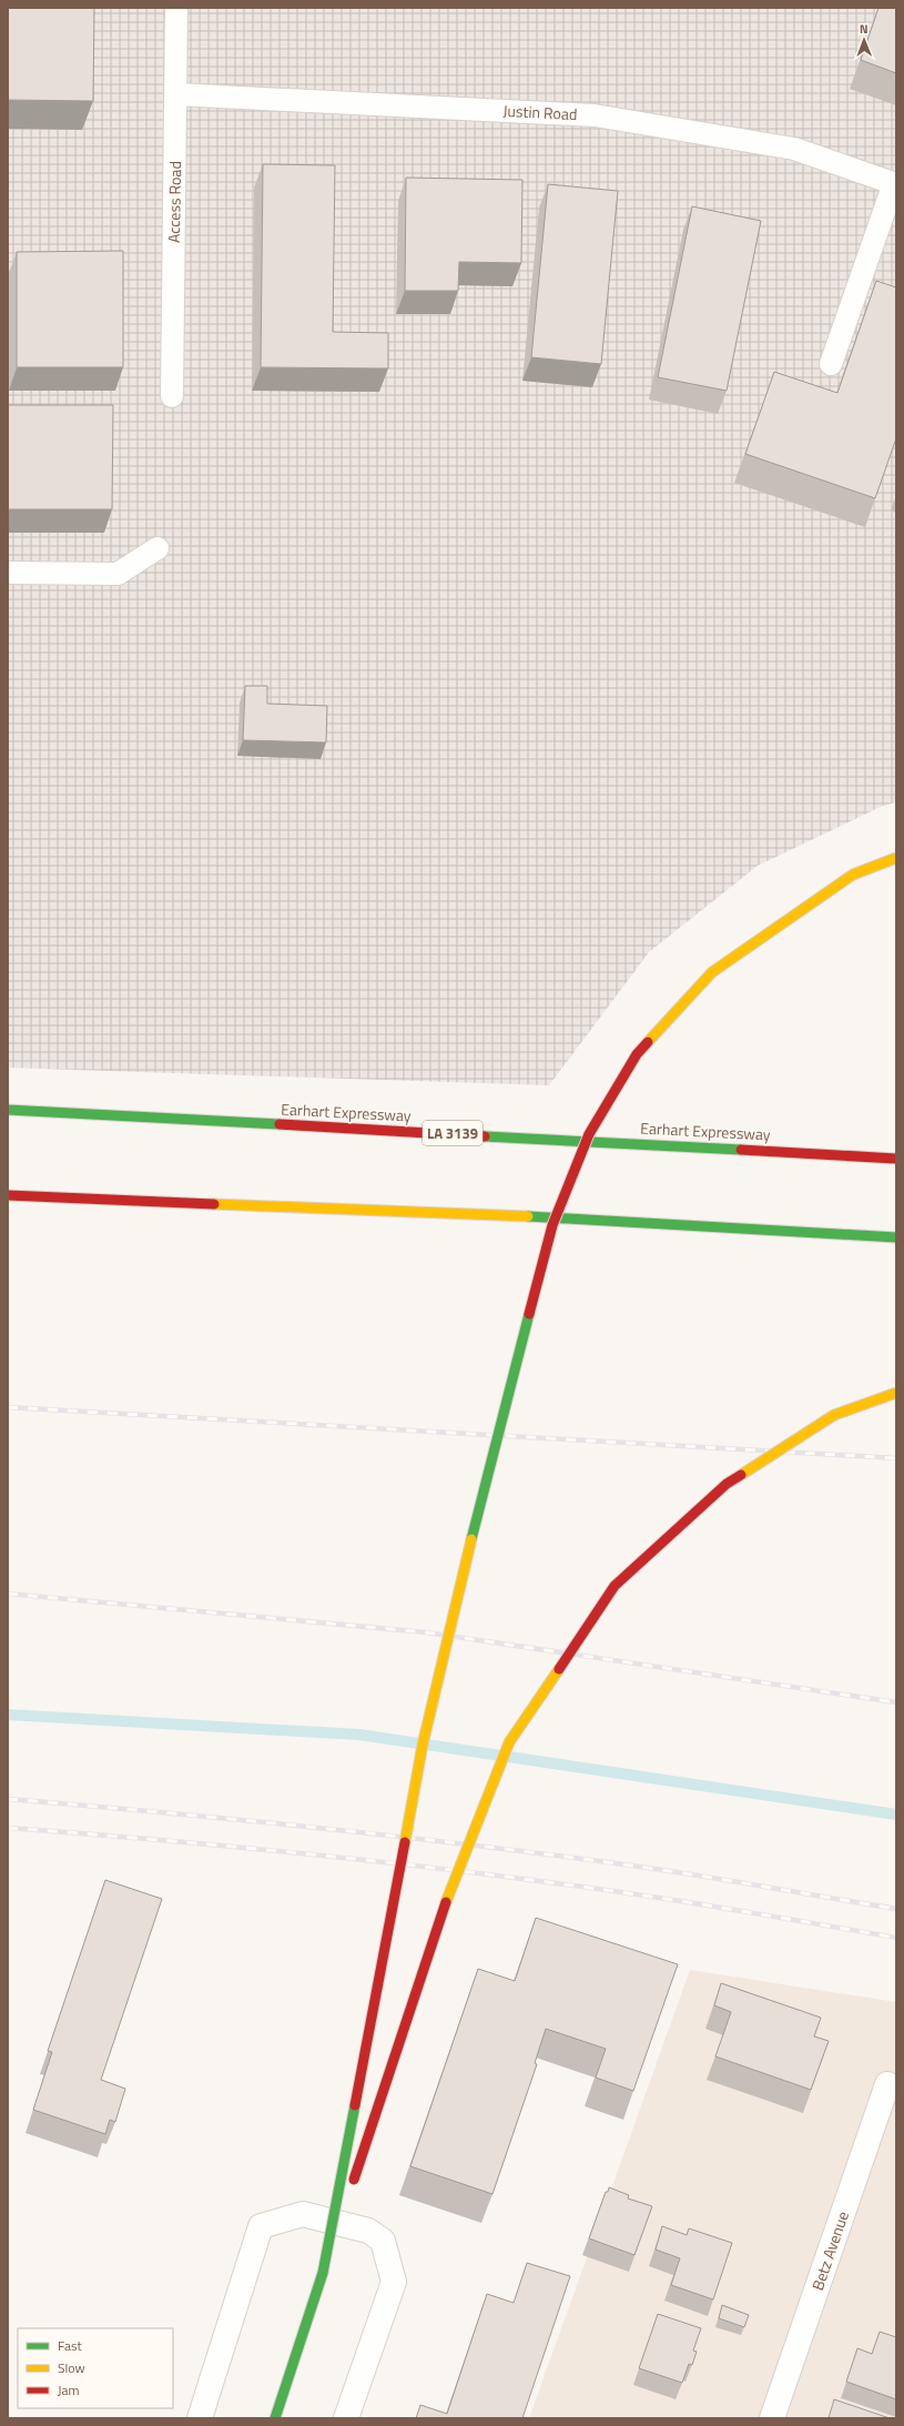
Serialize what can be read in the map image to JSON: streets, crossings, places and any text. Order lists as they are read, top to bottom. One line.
{"streets":{"main road":["Earhart Expressway","LA 3139"],"street":["Betz Avenue"],"lane":["Justin Road","Access Road"]},"crossings":[["Justin Road","Access Road"]],"legend":["Fast","Slow","Jam"],"north":"top"}
